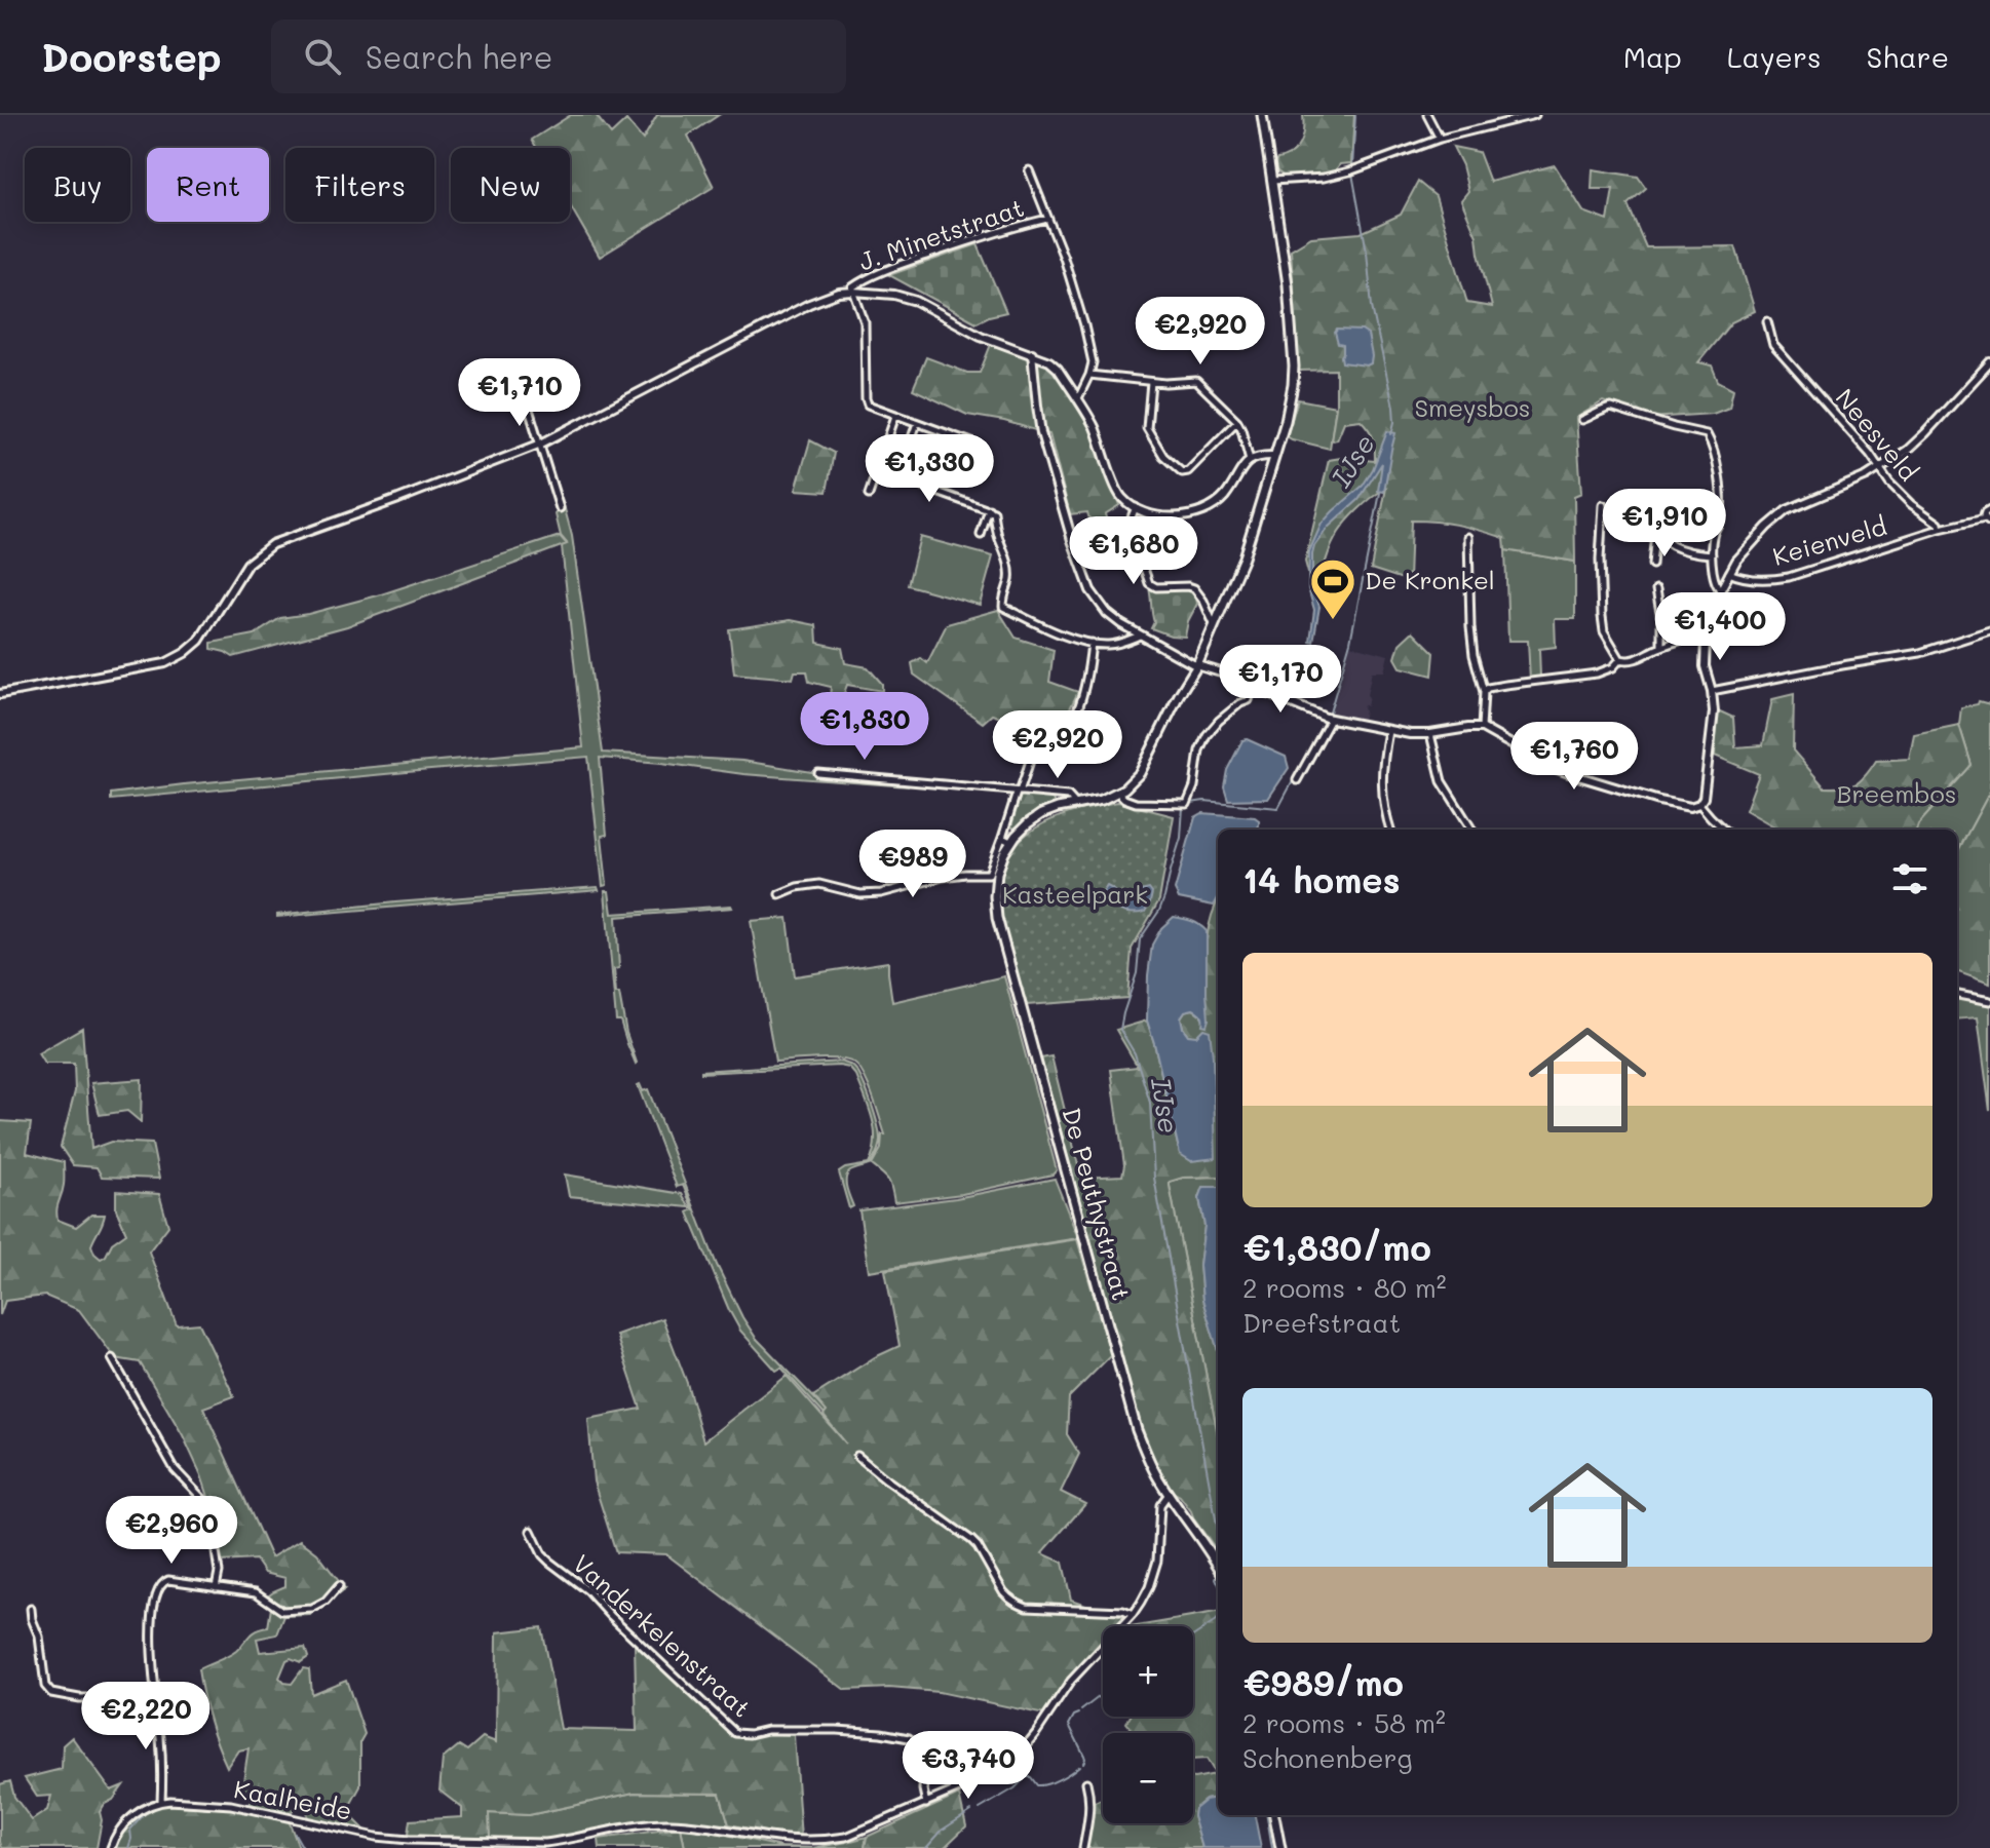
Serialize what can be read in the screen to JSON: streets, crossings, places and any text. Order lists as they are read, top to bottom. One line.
{"streets":{"main road":["De Peuthystraat"],"street":["J. Minetstraat","Neesveld","Keienveld","Vanderkelenstraat","Kaalheide"]},"crossings":[["Neesveld","Keienveld"],["De Peuthystraat","Kaalheide"],["Vanderkelenstraat","Kaalheide"]],"water":["IJse"],"parks":["Smeysbos","Breembos","Kasteelpark"],"places":{"sports":["De Kronkel"]},"page":{"header":"Doorstep","search":"Search here","nav":["Map","Layers","Share"],"chip":["Buy","Rent","Filters","New"],"price":["€2,920","€1,710","€1,330","€1,910","€1,680","€1,400","€1,170","€1,830","€2,920","€1,760","€989","€2,960","€2,220","€3,740"],"heading":"14 homes","list":[{"name":"€1,830/mo","note":"2 rooms · 80 m² · Dreefstraat"},{"name":"€989/mo","note":"2 rooms · 58 m² · Schonenberg"}],"map_buttons":["+","−"]}}
